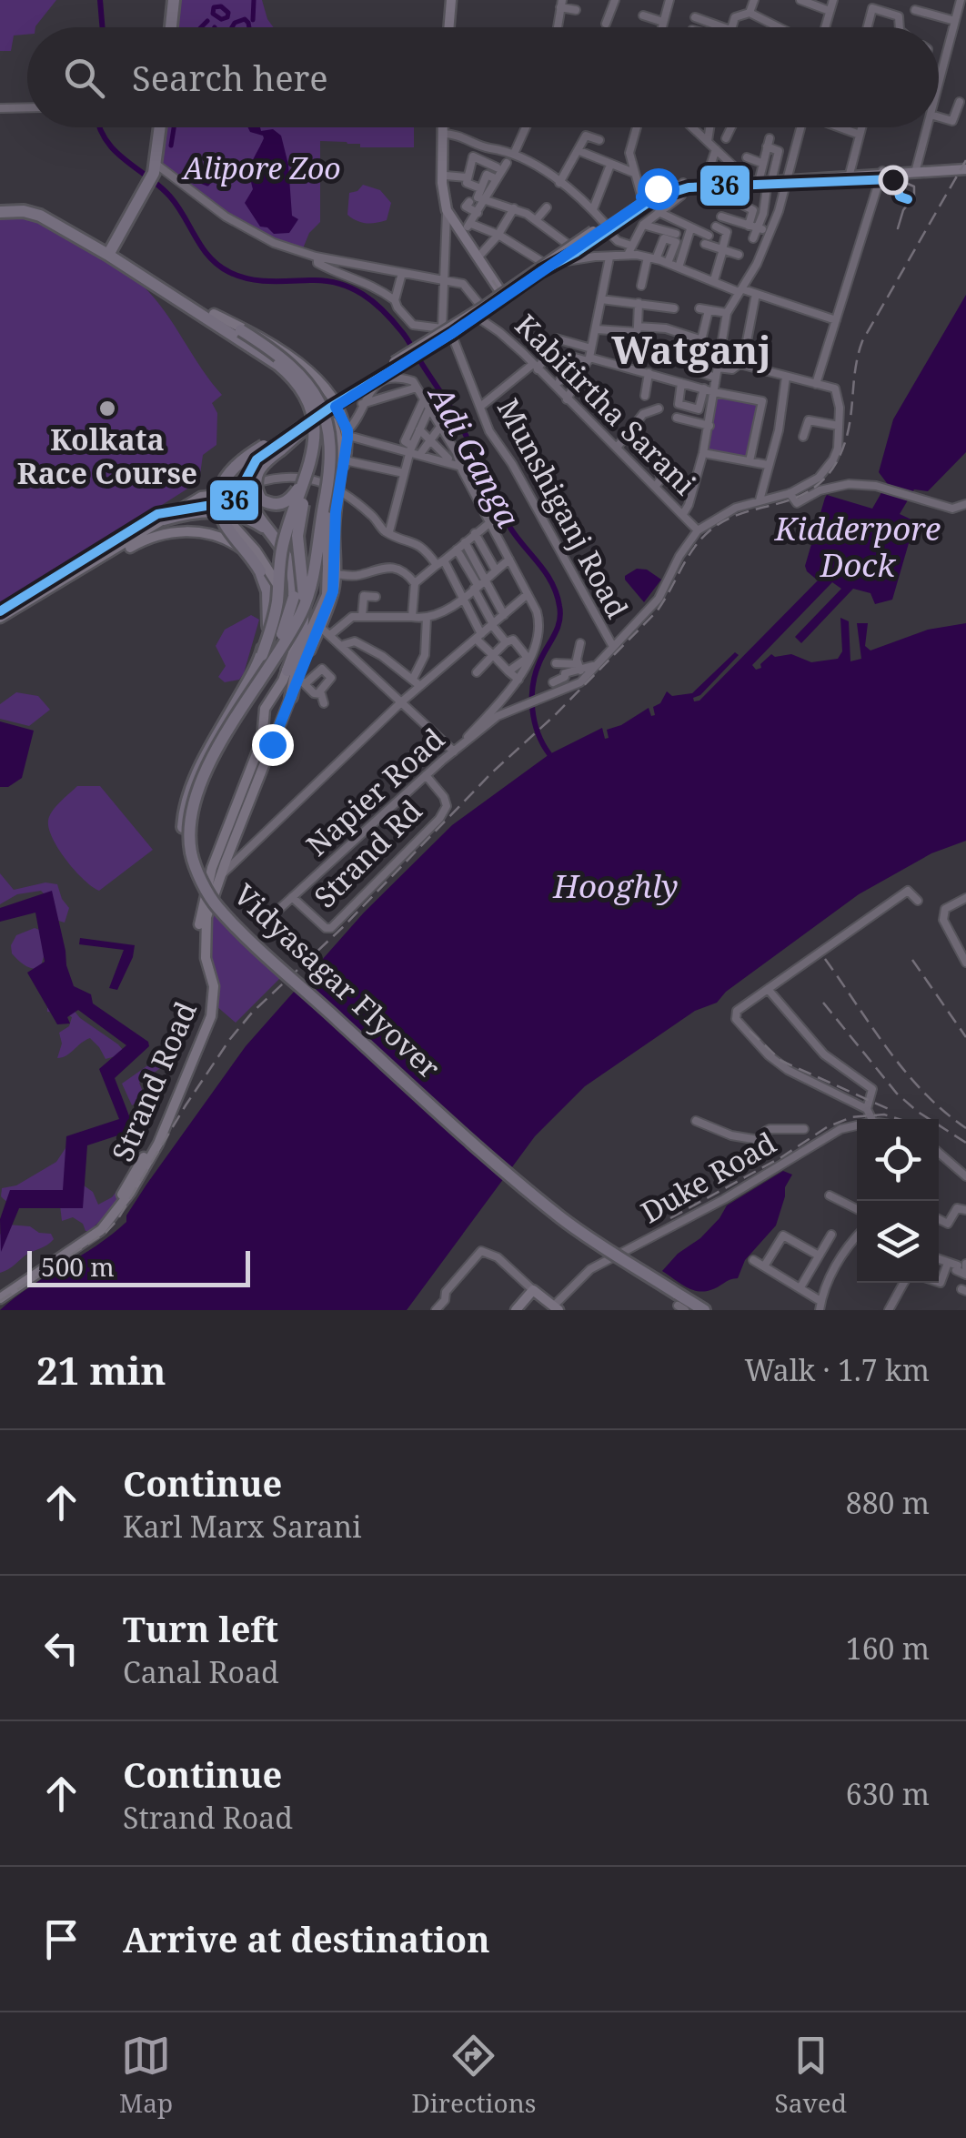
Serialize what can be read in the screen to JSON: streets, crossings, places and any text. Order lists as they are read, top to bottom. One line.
{"streets":{"highway":["Vidyasagar Flyover"],"main road":["Strand Road"],"street":["Kabitirtha Sarani","Munshiganj Road","Napier Road","Strand Rd","Duke Road"]},"crossings":[["Napier Road","Strand Rd"],["Vidyasagar Flyover","Strand Road"]],"districts":["Watganj"],"water":["Adi Ganga","Kidderpore Dock","Hooghly"],"parks":["Alipore Zoo"],"places":["Kolkata Race Course"],"lines":["transit line 36"],"scale_bar":"500 m","page":{"search":"Search here","scale":"500 m","heading":["21 min","Walk · 1.7 km"],"list":[["Continue","Karl Marx Sarani","880 m"],["Turn left","Canal Road","160 m"],["Continue","Strand Road","630 m"],"Arrive at destination"],"nav":["Map","Directions","Saved"]}}
